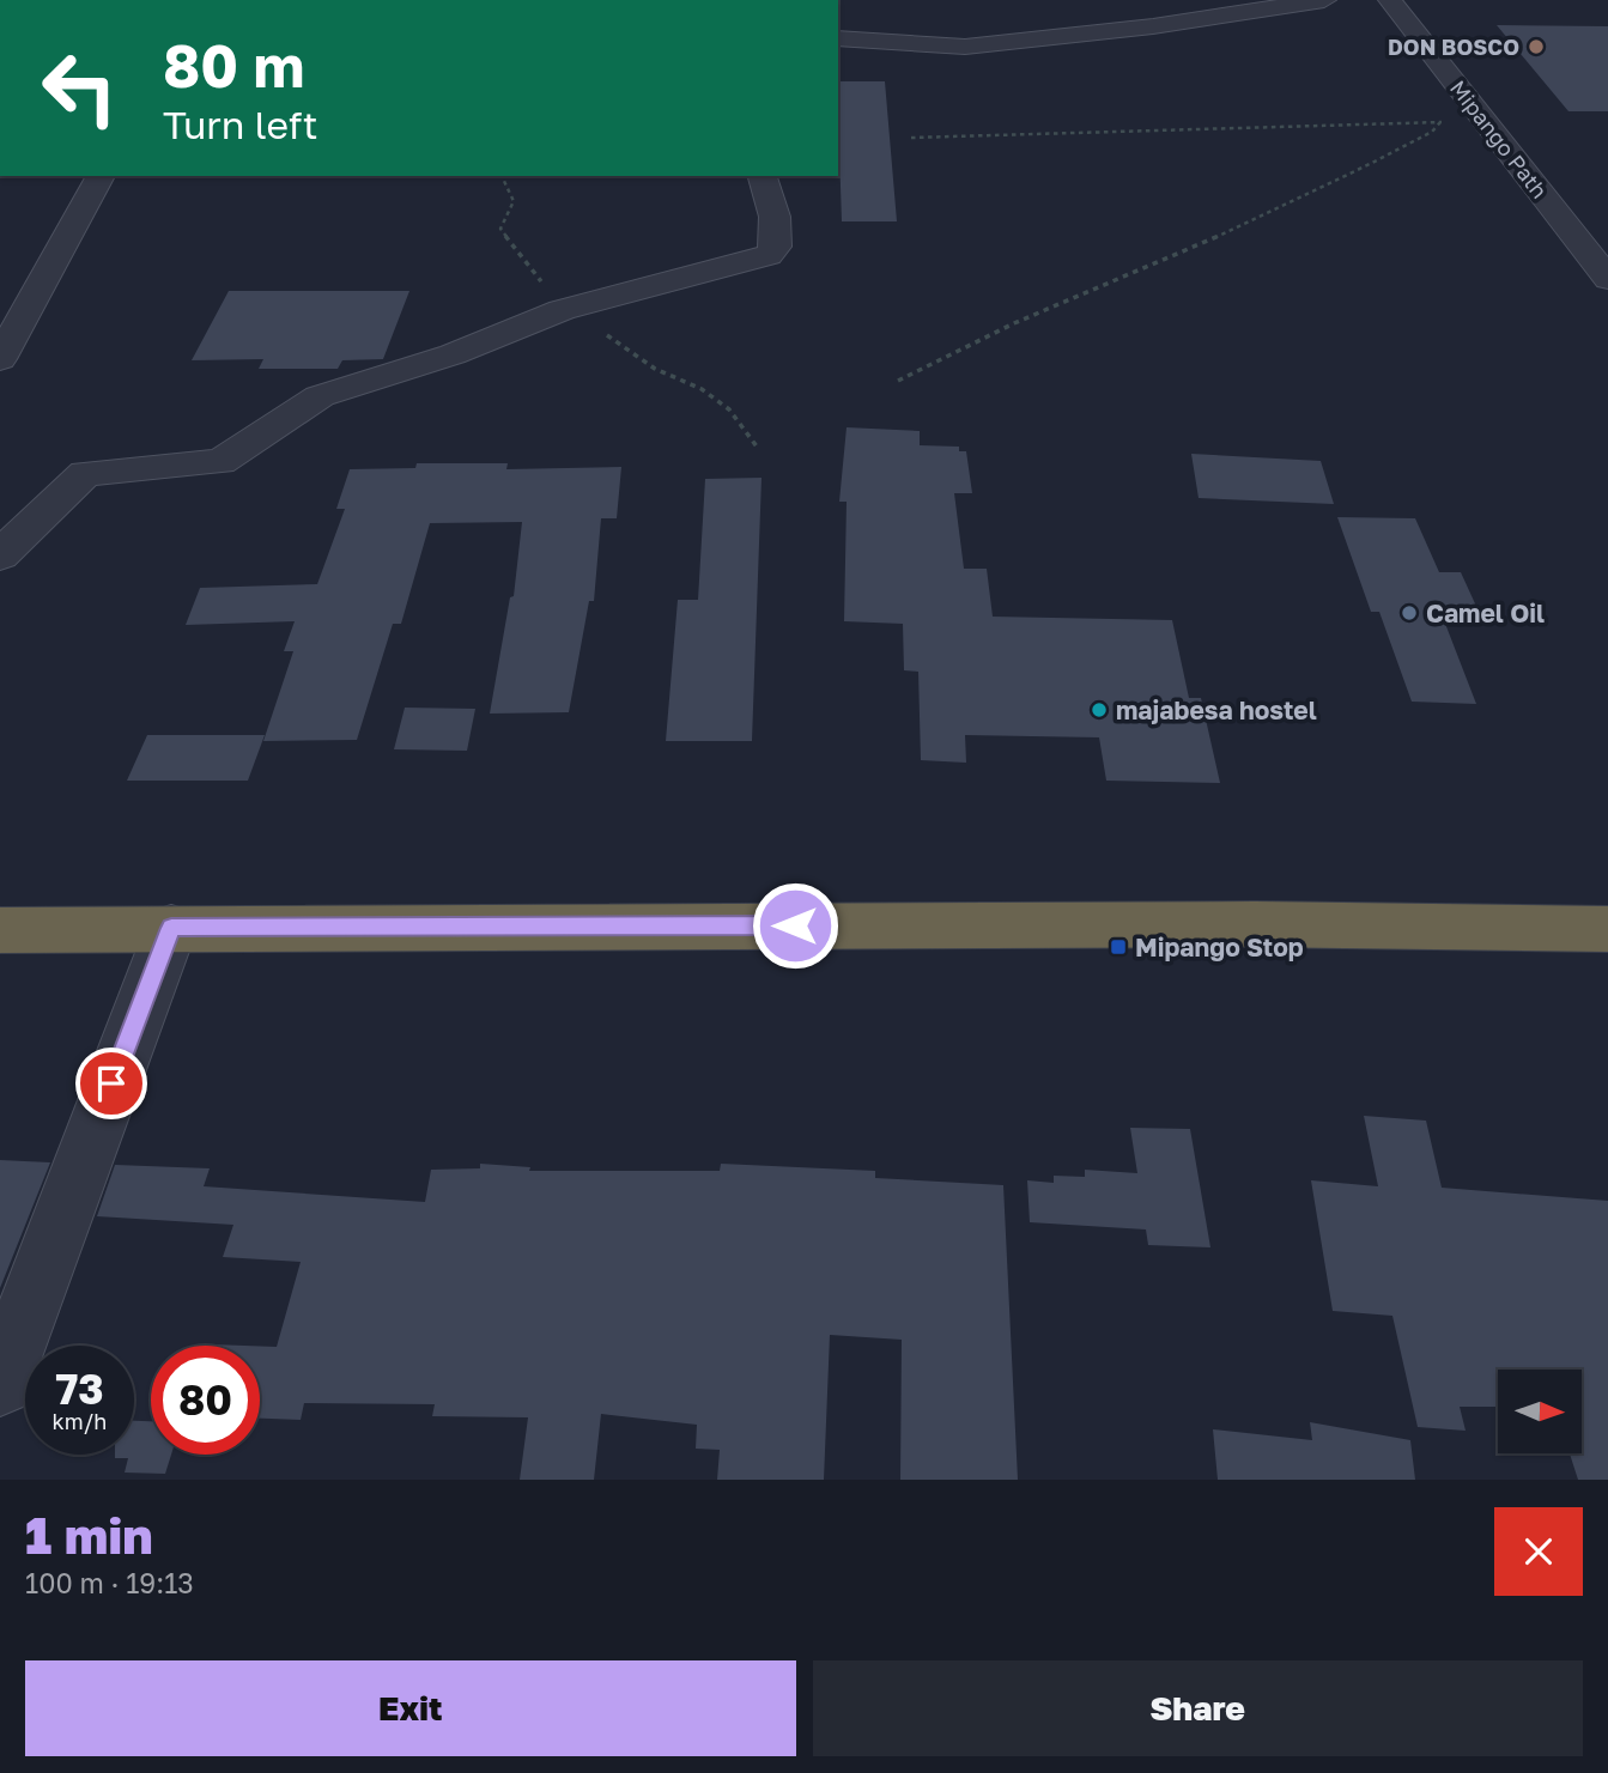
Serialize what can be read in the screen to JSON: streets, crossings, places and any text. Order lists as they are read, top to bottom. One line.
{"streets":{"street":["Mipango Path"]},"places":{"other":["DON BOSCO","Camel Oil","majabesa hostel"],"transit":["Mipango Stop"]},"north":"right","page":{"turn":["80 m","Turn left"],"speed":"73 km/h","limit":"80","heading":["1 min","100 m · 19:13"],"buttons":["Exit","Share"]}}
